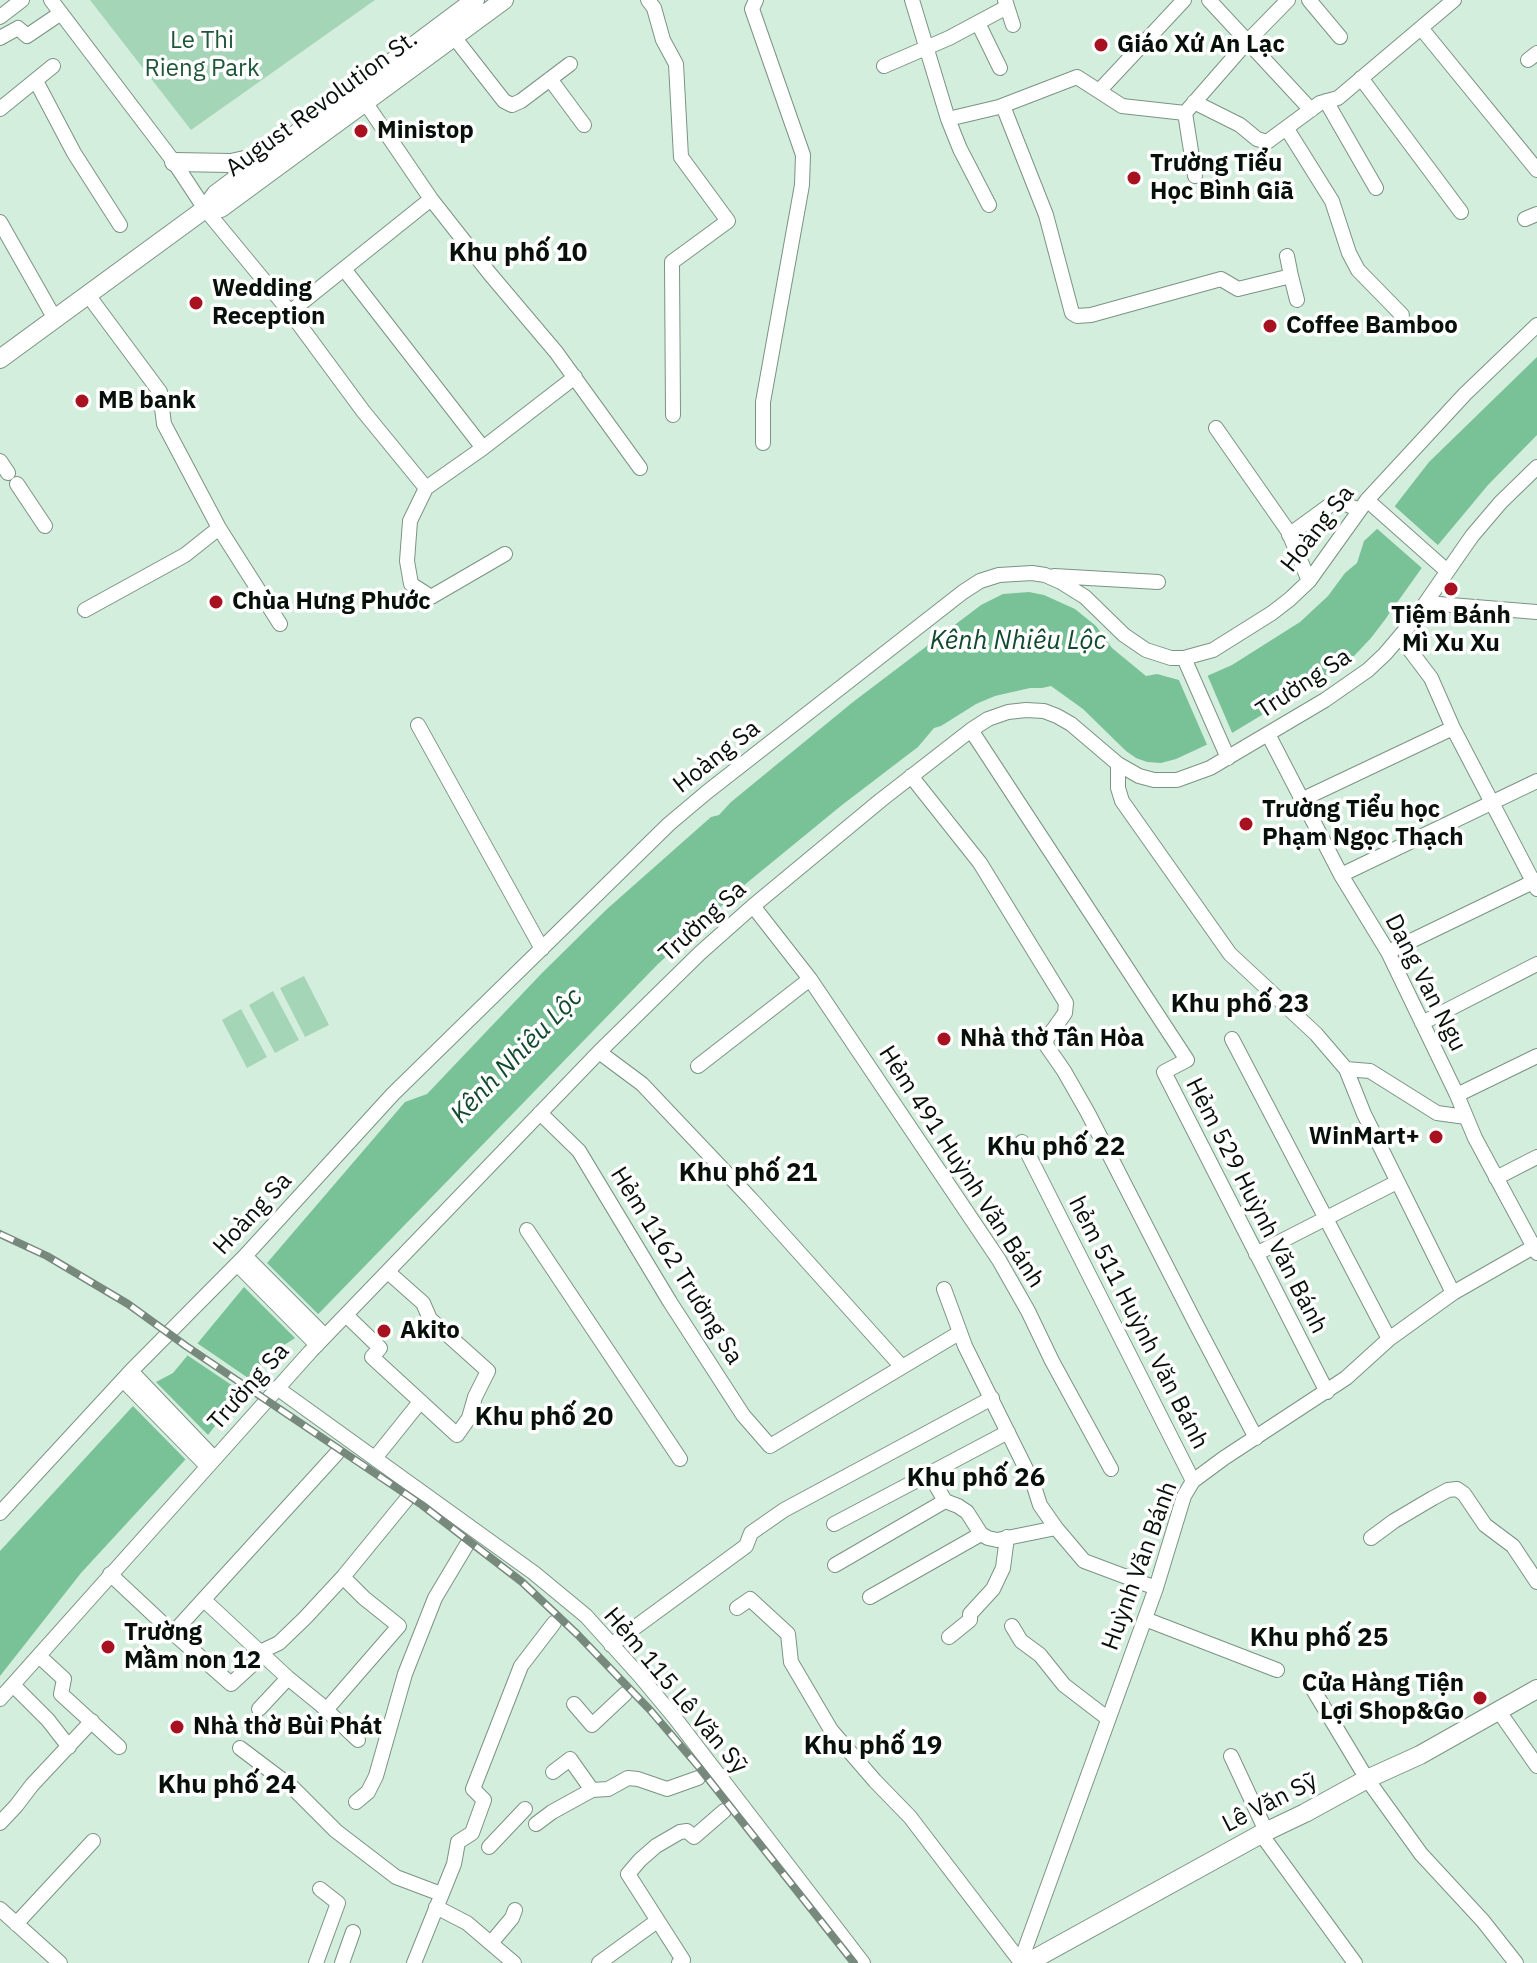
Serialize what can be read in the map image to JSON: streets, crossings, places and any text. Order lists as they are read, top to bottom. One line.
{"streets":{"main road":["August Revolution St.","Lê Văn Sỹ"],"street":["Hoàng Sa","Trường Sa","Dang Van Ngu","Hẻm 491 Huỳnh Văn Bánh","Hẻm 529 Huỳnh Văn Bánh","Hẻm 1162 Trường Sa","hẻm 511 Huỳnh Văn Bánh","Huỳnh Văn Bánh","Hẻm 115 Lê Văn Sỹ"]},"crossings":[["Trường Sa","Dang Van Ngu"],["Trường Sa","Hẻm 491 Huỳnh Văn Bánh"],["Trường Sa","Hẻm 529 Huỳnh Văn Bánh"],["Trường Sa","Hẻm 1162 Trường Sa"],["Trường Sa","Hẻm 115 Lê Văn Sỹ"],["Dang Van Ngu","Huỳnh Văn Bánh"],["Hẻm 529 Huỳnh Văn Bánh","Huỳnh Văn Bánh"],["hẻm 511 Huỳnh Văn Bánh","Huỳnh Văn Bánh"],["Huỳnh Văn Bánh","Lê Văn Sỹ"]],"districts":["Khu phố 10","Khu phố 23","Khu phố 22","Khu phố 21","Khu phố 20","Khu phố 26","Khu phố 25","Khu phố 19","Khu phố 24"],"water":["Kênh Nhiêu Lộc"],"parks":["Le Thi Rieng Park"],"places":["Giáo Xứ An Lạc","Ministop","Trường Tiểu Học Bình Giã","Wedding Reception","Coffee Bamboo","MB bank","Tiệm Bánh Mì Xu Xu","Chùa Hưng Phước","Trường Tiểu học Phạm Ngọc Thạch","Nhà thờ Tân Hòa","WinMart+","Akito","Trường Mầm non 12","Cửa Hàng Tiện Lợi Shop&Go","Nhà thờ Bùi Phát"]}
